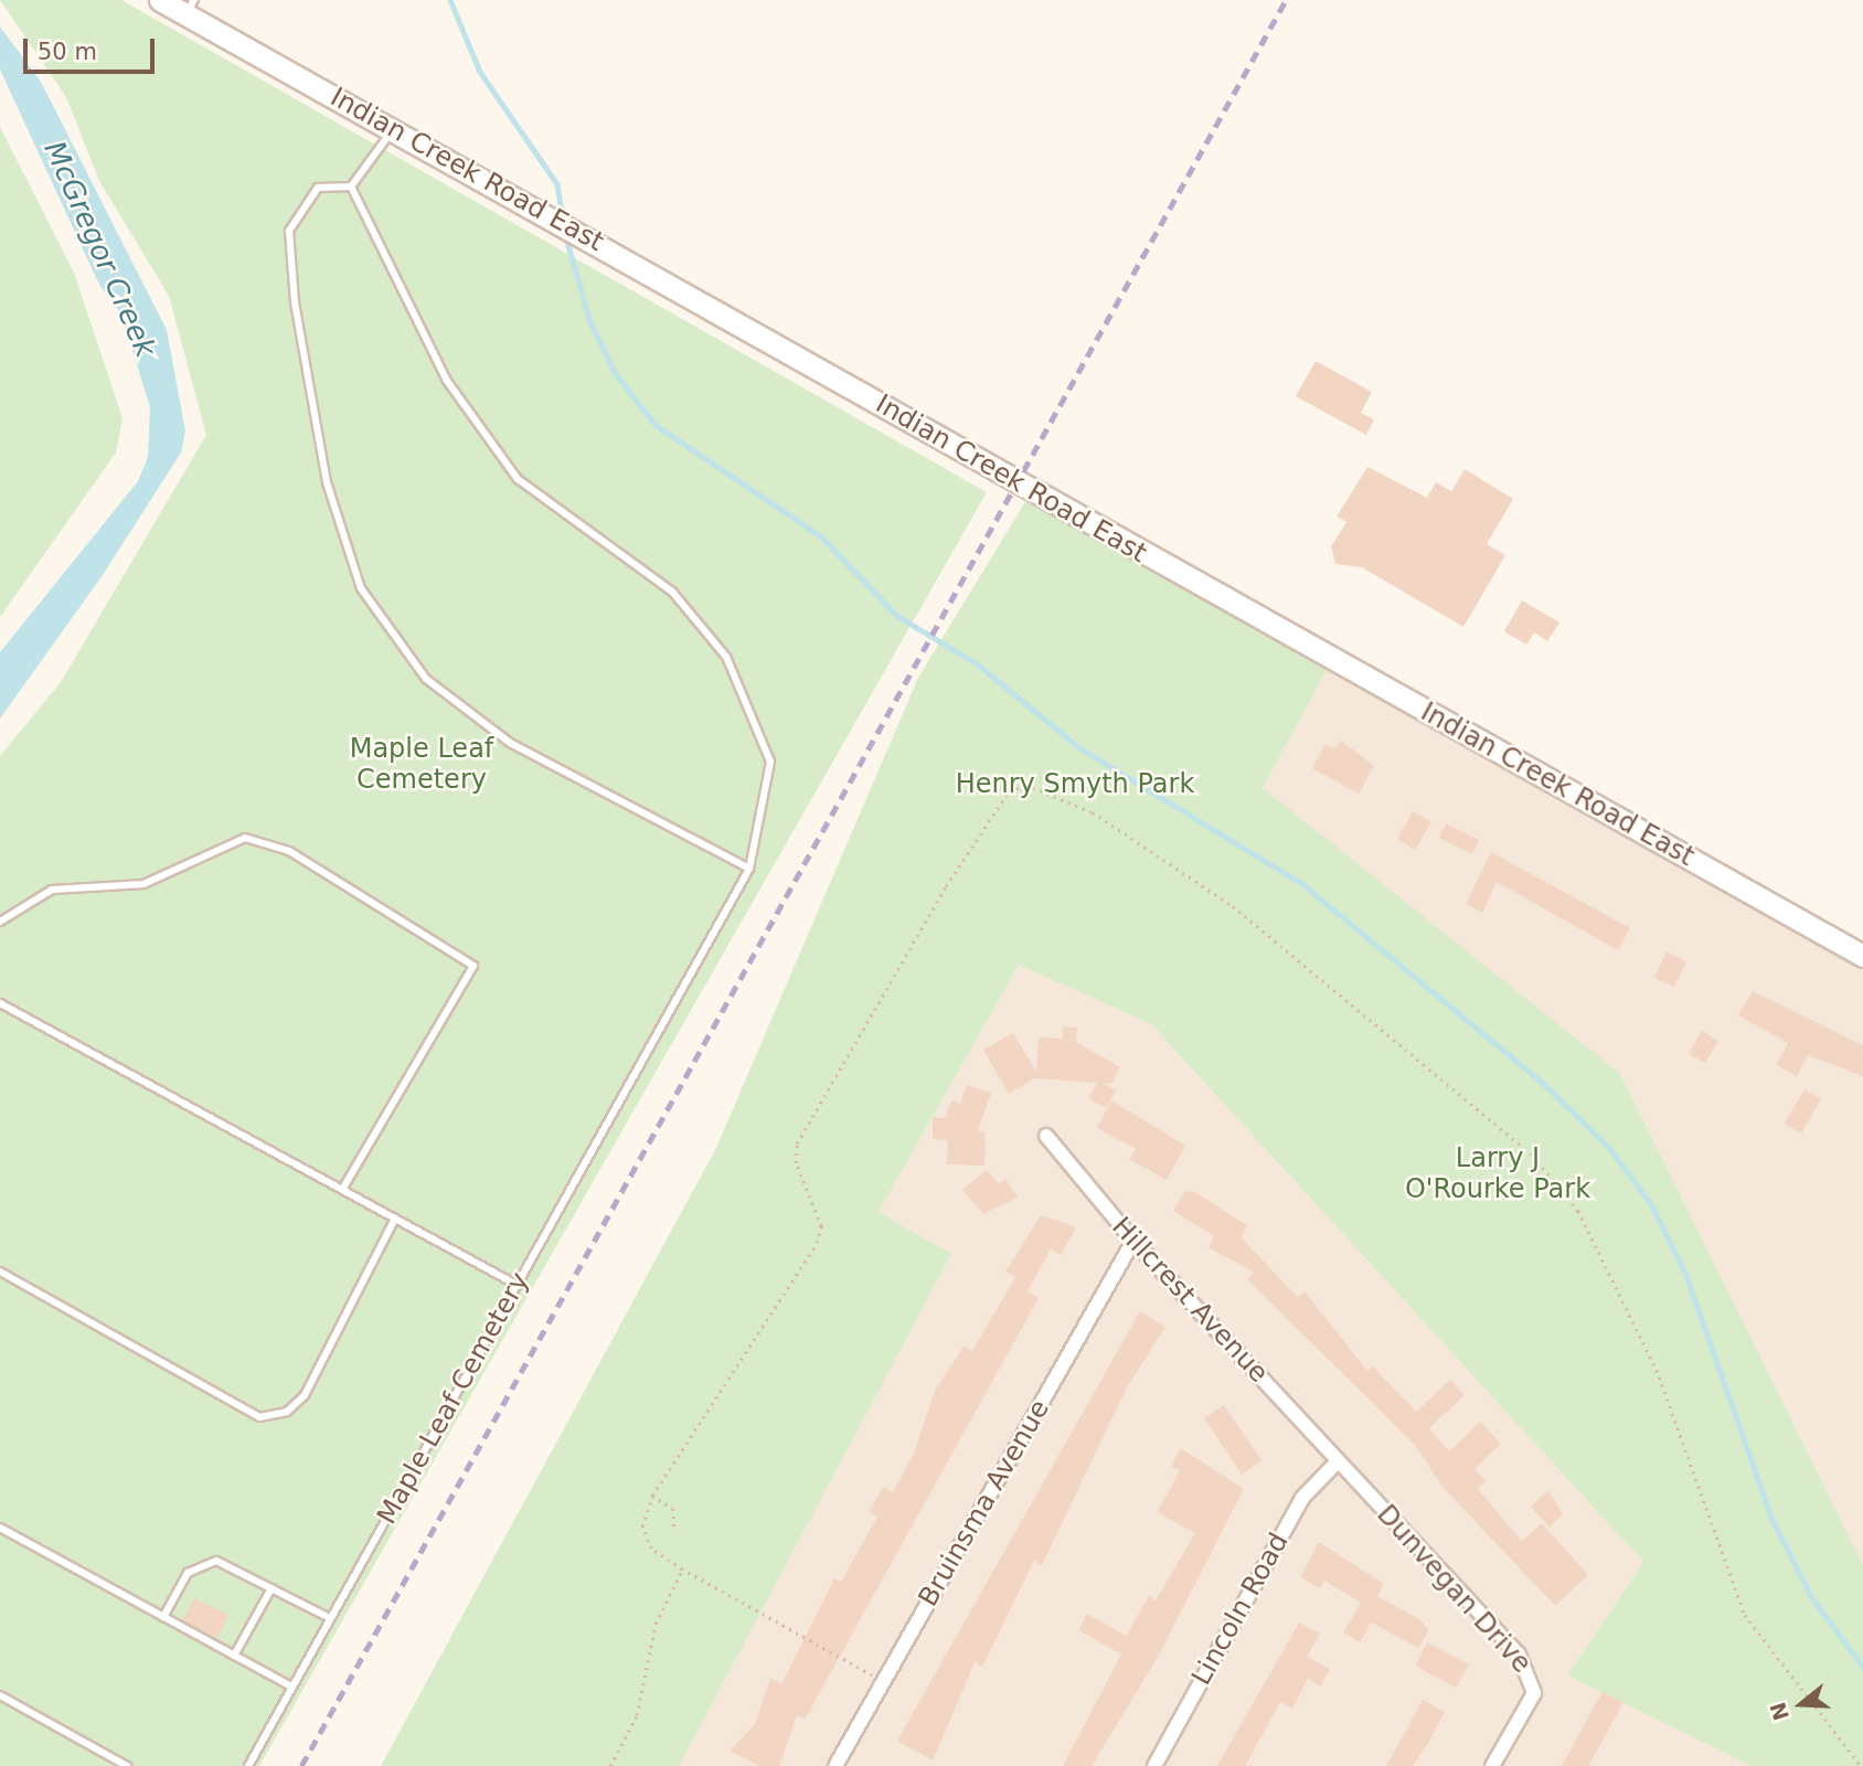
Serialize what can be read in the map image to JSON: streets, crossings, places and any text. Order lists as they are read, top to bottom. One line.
{"streets":{"main road":["Indian Creek Road East"],"street":["Hillcrest Avenue","Bruinsma Avenue","Dunvegan Drive","Lincoln Road"],"lane":["Maple Leaf Cemetery"]},"crossings":[["Hillcrest Avenue","Bruinsma Avenue"],["Hillcrest Avenue","Dunvegan Drive"],["Hillcrest Avenue","Lincoln Road"],["Dunvegan Drive","Lincoln Road"]],"water":["McGregor Creek"],"parks":["Maple Leaf Cemetery","Henry Smyth Park","Larry J O'Rourke Park"],"scale_bar":"50 m","north":"left"}
